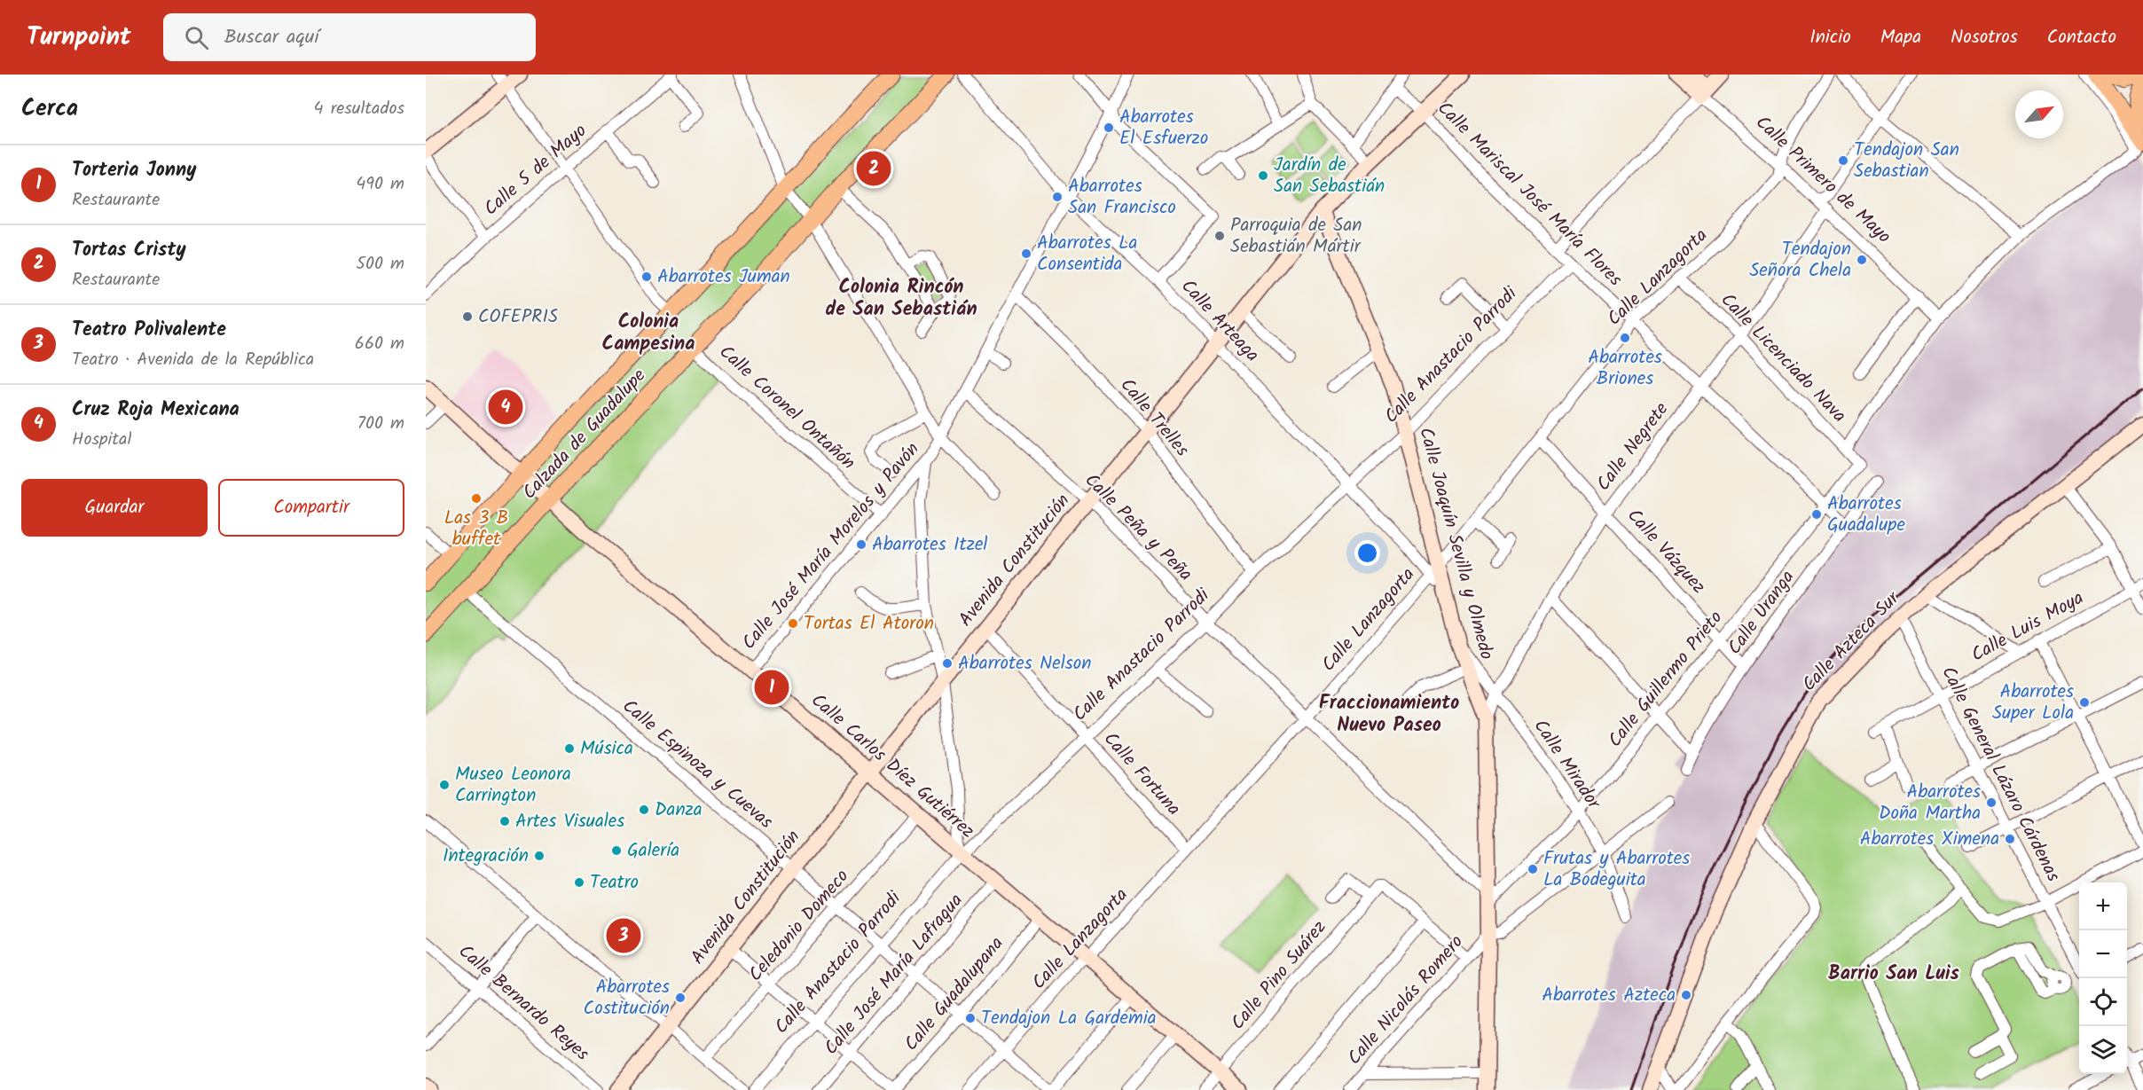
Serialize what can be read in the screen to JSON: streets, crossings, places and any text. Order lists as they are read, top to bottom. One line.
{"streets":{"main road":["Calzada de Guadalupe"],"street":["Calle 5 de Mayo","Calle Primero de Mayo","Calle Mariscal José María Flores","Calle Lanzagorta","Calle Arteaga","Calle Anastacio Parrodi","Calle Licenciado Nava","Calle Coronel Ontañón","Calle Trelles","Calle Negrete","Calle Peña y Peña","Calle Joaquín Sevilla y Olmedo","Calle José María Morelos y Pavón","Calle Vázquez","Avenida Constitución","Calle Uranga","Calle Luis Moya","Calle Azteca Sur","Calle Guillermo Prieto","Calle Espinoza y Cuevas","Calle Mirador","Calle Carlos Díez Gutiérrez","Calle Fortuna","Calle General Lázaro Cárdenas","Celedonio Domeco","Calle José María Lafragua","Calle Pino Suárez","Calle Guadalupana","Calle Nicolás Romero","Calle Bernardo Reyes"]},"crossings":[["Calle Primero de Mayo","Calle Lanzagorta"],["Calle Primero de Mayo","Calle Negrete"],["Calle Mariscal José María Flores","Calle Lanzagorta"],["Calle Mariscal José María Flores","Calle Anastacio Parrodi"],["Calle Mariscal José María Flores","Calle Negrete"],["Calle Mariscal José María Flores","Avenida Constitución"],["Calle Mariscal José María Flores","Calle Uranga"],["Calle Mariscal José María Flores","Calle Guillermo Prieto"],["Calle Lanzagorta","Calle Arteaga"],["Calle Lanzagorta","Calle Licenciado Nava"],["Calle Lanzagorta","Calle Peña y Peña"],["Calle Lanzagorta","Calle Joaquín Sevilla y Olmedo"],["Calle Lanzagorta","Calle Vázquez"],["Calle Lanzagorta","Calle Espinoza y Cuevas"],["Calle Lanzagorta","Calle Carlos Díez Gutiérrez"],["Calle Lanzagorta","Calle Fortuna"],["Calle Arteaga","Calle Anastacio Parrodi"],["Calle Arteaga","Calle Joaquín Sevilla y Olmedo"],["Calle Arteaga","Calle José María Morelos y Pavón"],["Calle Arteaga","Avenida Constitución"],["Calle Anastacio Parrodi","Calle Trelles"],["Calle Anastacio Parrodi","Calle Peña y Peña"],["Calle Anastacio Parrodi","Calle Joaquín Sevilla y Olmedo"],["Calle Anastacio Parrodi","Calle Espinoza y Cuevas"],["Calle Anastacio Parrodi","Calle Carlos Díez Gutiérrez"],["Calle Anastacio Parrodi","Calle Fortuna"],["Calle Licenciado Nava","Calle Negrete"],["Calle Licenciado Nava","Calle Guillermo Prieto"],["Calle Coronel Ontañón","Calzada de Guadalupe"],["Calle Coronel Ontañón","Calle José María Morelos y Pavón"],["Calle Trelles","Calle José María Morelos y Pavón"],["Calle Trelles","Avenida Constitución"],["Calzada de Guadalupe","Calle Espinoza y Cuevas"],["Calzada de Guadalupe","Calle Carlos Díez Gutiérrez"],["Calle Negrete","Calle Joaquín Sevilla y Olmedo"],["Calle Negrete","Calle Vázquez"],["Calle Negrete","Calle Mirador"],["Calle Peña y Peña","Calle Joaquín Sevilla y Olmedo"],["Calle Peña y Peña","Calle José María Morelos y Pavón"],["Calle Peña y Peña","Avenida Constitución"],["Calle Peña y Peña","Calle Guillermo Prieto"],["Calle Joaquín Sevilla y Olmedo","Avenida Constitución"],["Calle Joaquín Sevilla y Olmedo","Calle Guillermo Prieto"],["Calle Joaquín Sevilla y Olmedo","Calle Mirador"],["Calle Joaquín Sevilla y Olmedo","Calle Nicolás Romero"],["Calle José María Morelos y Pavón","Calle Carlos Díez Gutiérrez"],["Calle Vázquez","Calle Uranga"],["Calle Vázquez","Calle Guillermo Prieto"],["Avenida Constitución","Calle Espinoza y Cuevas"],["Avenida Constitución","Calle Carlos Díez Gutiérrez"],["Avenida Constitución","Calle Fortuna"],["Calle Luis Moya","Calle General Lázaro Cárdenas"],["Calle Azteca Sur","Calle General Lázaro Cárdenas"],["Calle Guillermo Prieto","Calle Mirador"],["Calle Espinoza y Cuevas","Celedonio Domeco"],["Calle Espinoza y Cuevas","Calle José María Lafragua"],["Calle Espinoza y Cuevas","Calle Guadalupana"],["Calle Carlos Díez Gutiérrez","Celedonio Domeco"],["Calle Carlos Díez Gutiérrez","Calle José María Lafragua"],["Calle Carlos Díez Gutiérrez","Calle Pino Suárez"],["Calle Carlos Díez Gutiérrez","Calle Guadalupana"]],"districts":["Colonia Rincón de San Sebastián","Colonia Campesina","Fraccionamiento Nuevo Paseo","Barrio San Luis"],"places":["Abarrotes El Esfuerzo","Tendajon San Sebastian","Jardín de San Sebastián","Abarrotes San Francisco","Parroquia de San Sebastián Mártir","Abarrotes La Consentida","Tendajon Señora Chela","Abarrotes Juman","COFEPRIS","Abarrotes Briones","Las 3 B buffet","Abarrotes Guadalupe","Abarrotes Itzel","Tortas El Atoron","Abarrotes Nelson","Abarrotes Super Lola","Música","Museo Leonora Carrington","Abarrotes Doña Martha","Danza","Artes Visuales","Abarrotes Ximena","Galería","Integración","Frutas y Abarrotes La Bodeguita","Teatro","Abarrotes Azteca","Abarrotes Costitución","Tendajon La Gardemia"],"north":"top right","page":{"header":"Turnpoint","search":"Buscar aquí","nav":["Inicio","Mapa","Nosotros","Contacto"],"heading":["Cerca","4 resultados"],"list":[{"mark":"1","name":"Torteria Jonny","note":"Restaurante","value":"490 m"},{"mark":"2","name":"Tortas Cristy","note":"Restaurante","value":"500 m"},{"mark":"3","name":"Teatro Polivalente","note":"Teatro · Avenida de la República","value":"660 m"},{"mark":"4","name":"Cruz Roja Mexicana","note":"Hospital","value":"700 m"}],"pins":["2","4","1","3"],"buttons":["Guardar","Compartir"],"map_buttons":["+","−"]}}
